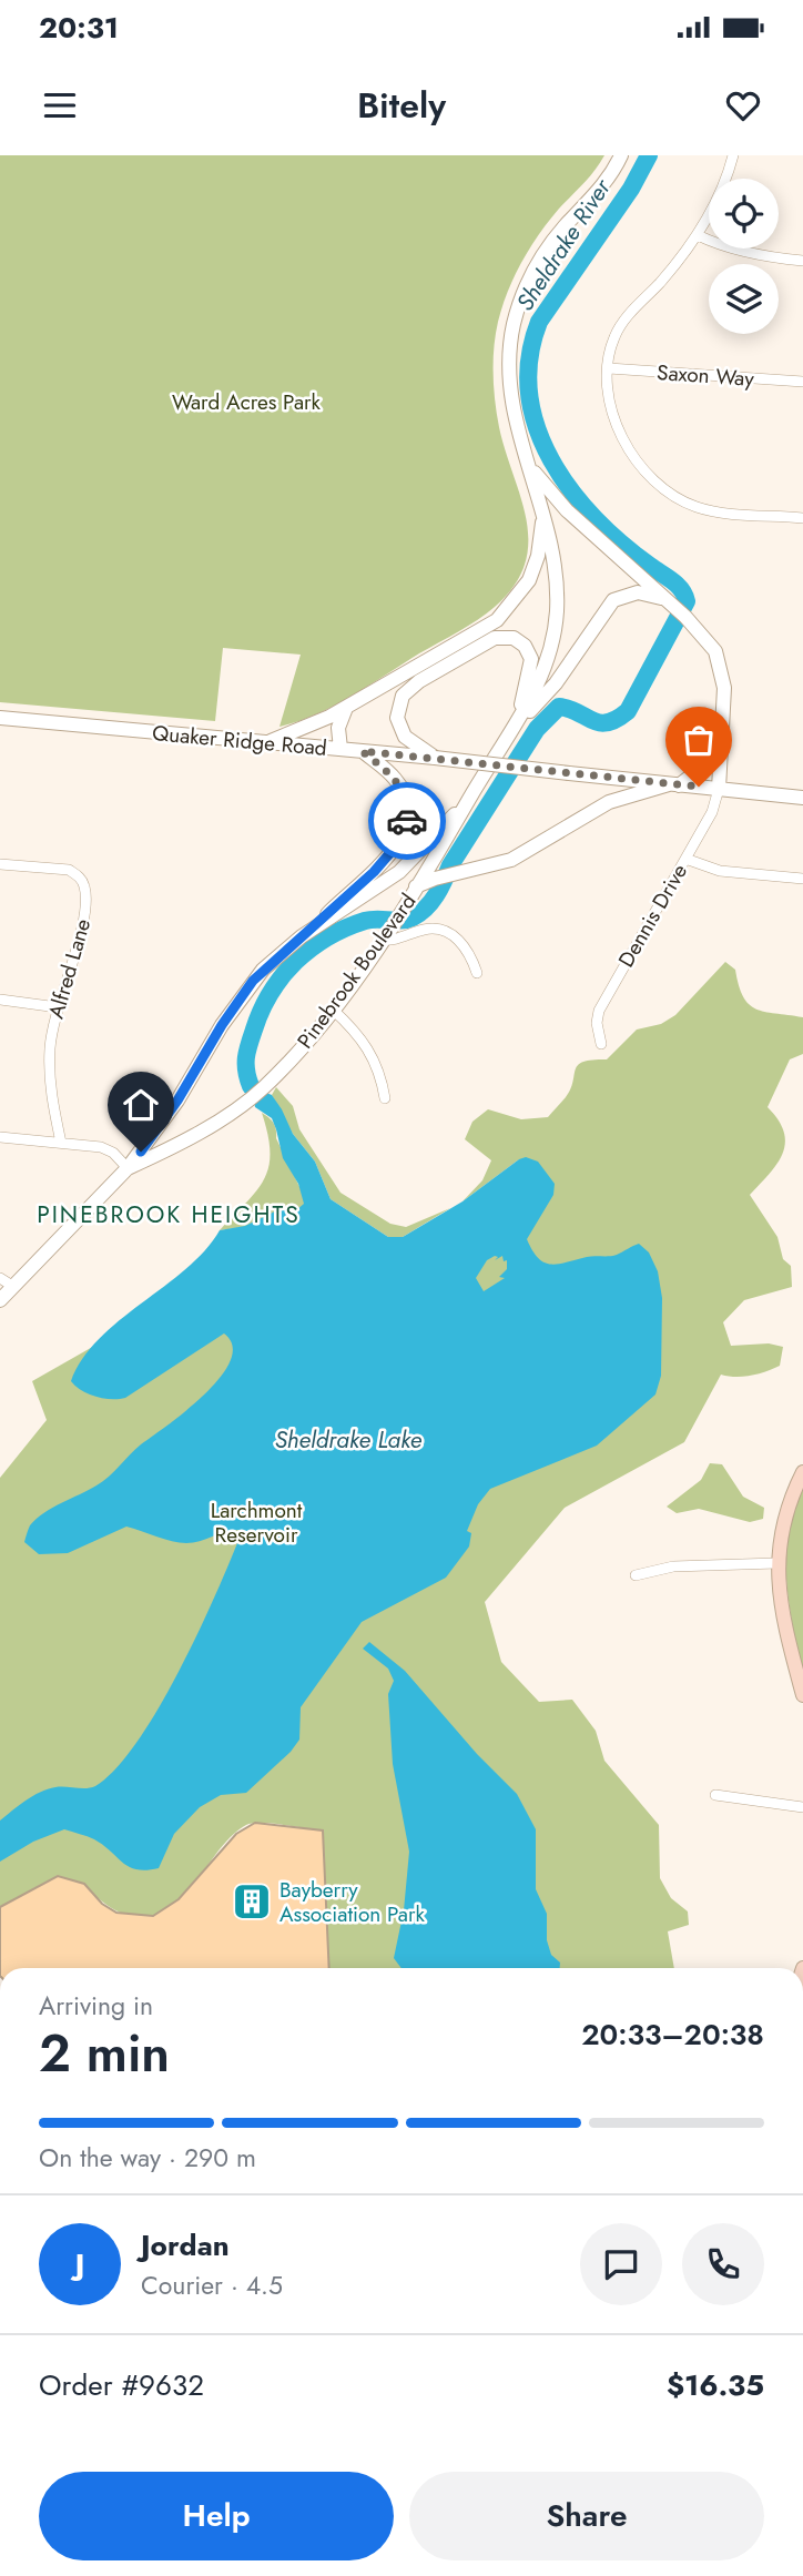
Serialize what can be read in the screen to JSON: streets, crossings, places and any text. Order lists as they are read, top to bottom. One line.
{"streets":{"street":["Saxon Way","Quaker Ridge Road","Dennis Drive","Alfred Lane","Pinebrook Boulevard"]},"crossings":[["Quaker Ridge Road","Dennis Drive"]],"districts":["PINEBROOK HEIGHTS"],"water":["Sheldrake River","Sheldrake Lake"],"parks":["Ward Acres Park","Larchmont Reservoir"],"places":{"building":["Bayberry Association Park"]},"page":{"status":"20:31","header":"Bitely","heading":["2 min","Arriving in","20:33–20:38"],"panel":["Jordan","Courier · 4.5","Order #9632","$16.35"],"bar":"On the way · 290 m","round":"J","buttons":["Help","Share"]}}
